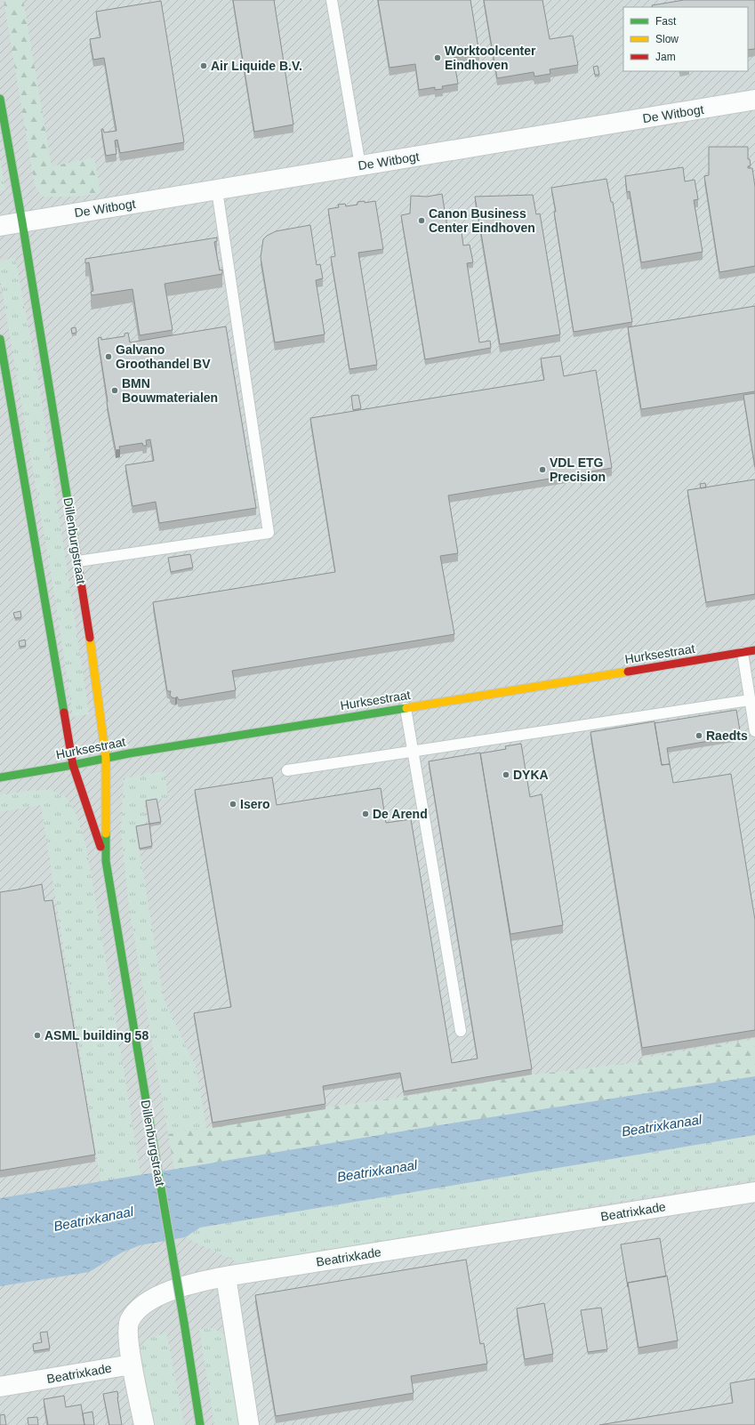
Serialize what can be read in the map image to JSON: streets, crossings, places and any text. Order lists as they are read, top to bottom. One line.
{"streets":{"street":["De Witbogt","Dillenburgstraat","Hurksestraat","Beatrixkade"]},"crossings":[["De Witbogt","Dillenburgstraat"],["Dillenburgstraat","Hurksestraat"]],"water":["Beatrixkanaal"],"places":["Worktoolcenter Eindhoven","Air Liquide B.V.","Canon Business Center Eindhoven","Galvano Groothandel BV","BMN Bouwmaterialen","VDL ETG Precision","Raedts","DYKA","Isero","De Arend","ASML building 58"],"legend":["Fast","Slow","Jam"]}
